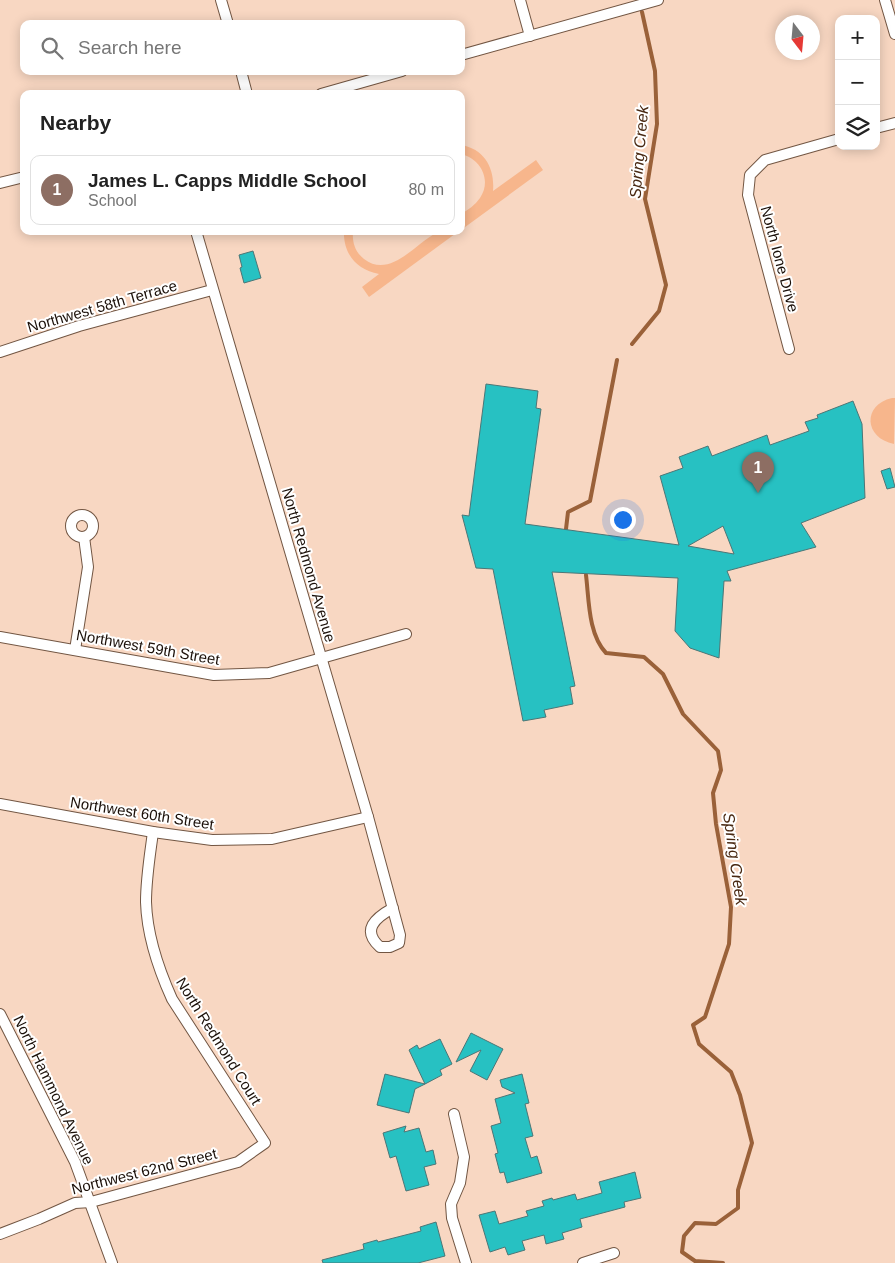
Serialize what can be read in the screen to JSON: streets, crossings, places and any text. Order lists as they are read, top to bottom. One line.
{"streets":{"street":["North Ione Drive","Northwest 58th Terrace","North Redmond Avenue","Northwest 59th Street","Northwest 60th Street","North Redmond Court","North Hammond Avenue","Northwest 62nd Street"]},"crossings":[["Northwest 58th Terrace","North Redmond Avenue"],["North Redmond Avenue","Northwest 59th Street"],["North Redmond Avenue","Northwest 60th Street"],["Northwest 60th Street","North Redmond Court"],["North Redmond Court","Northwest 62nd Street"],["North Hammond Avenue","Northwest 62nd Street"]],"water":["Spring Creek"],"north":"bottom","page":{"map_buttons":["+","−"],"search":"Search here","heading":"Nearby","list":[{"mark":"1","name":"James L. Capps Middle School","note":"School","value":"80 m"}],"pins":"1"}}
